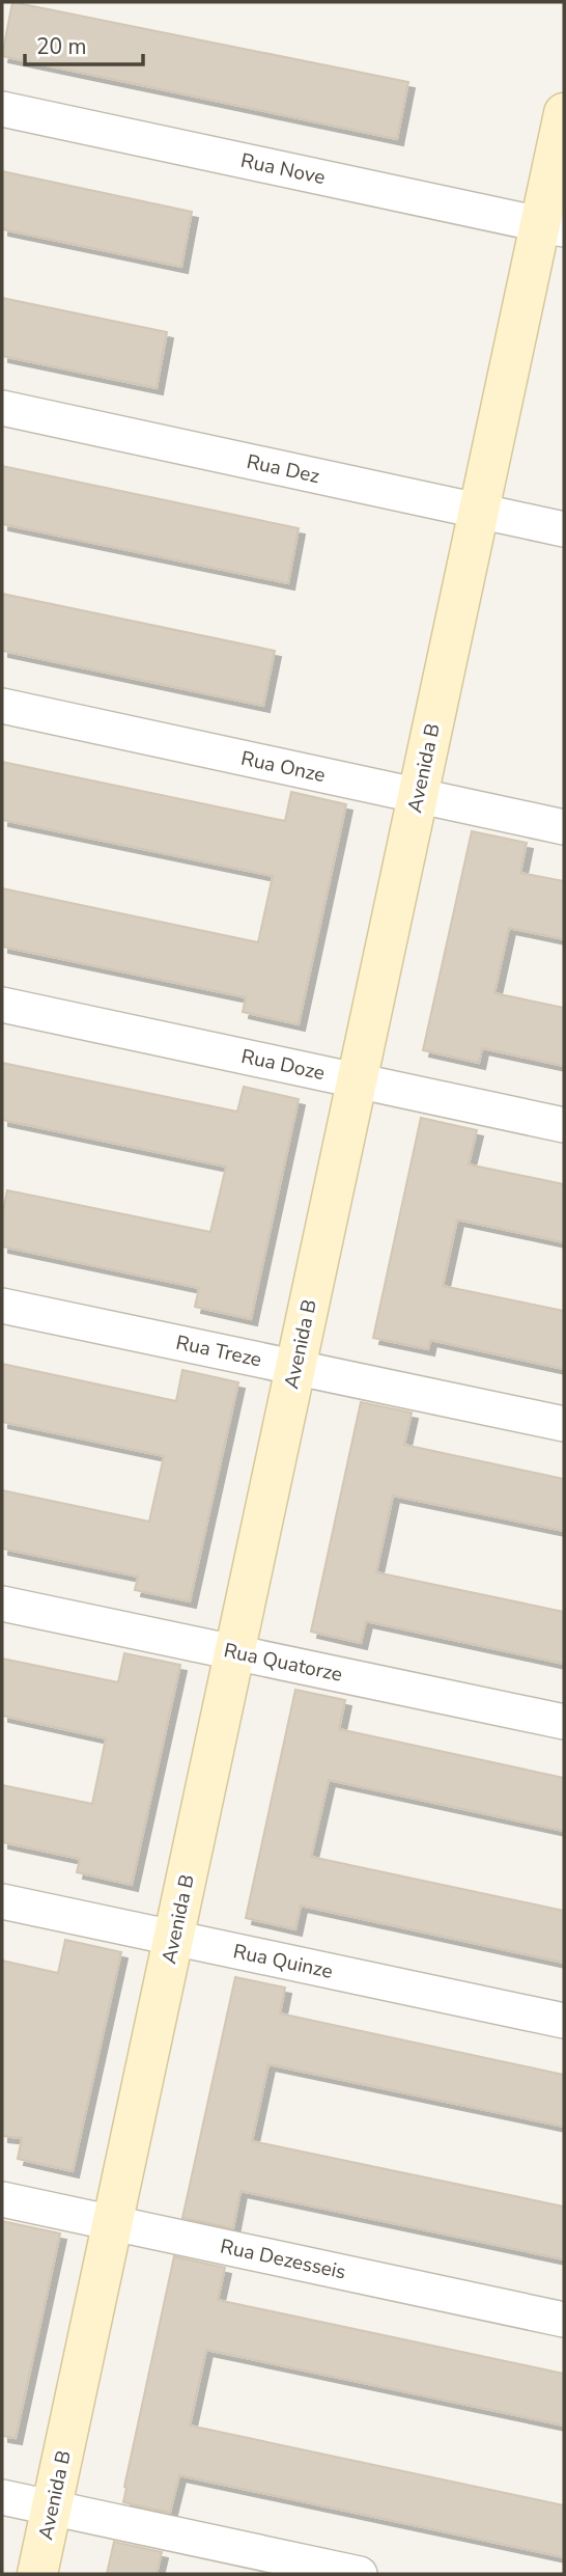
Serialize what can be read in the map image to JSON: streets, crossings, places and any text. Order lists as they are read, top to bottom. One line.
{"streets":{"street":["Rua Nove","Rua Dez","Rua Onze","Avenida B","Rua Doze","Rua Treze","Rua Quatorze","Rua Quinze","Rua Dezesseis"]},"crossings":[["Rua Nove","Avenida B"],["Rua Dez","Avenida B"],["Rua Onze","Avenida B"],["Avenida B","Rua Doze"],["Avenida B","Rua Treze"],["Avenida B","Rua Quatorze"],["Avenida B","Rua Quinze"],["Avenida B","Rua Dezesseis"]],"scale_bar":"20 m"}
